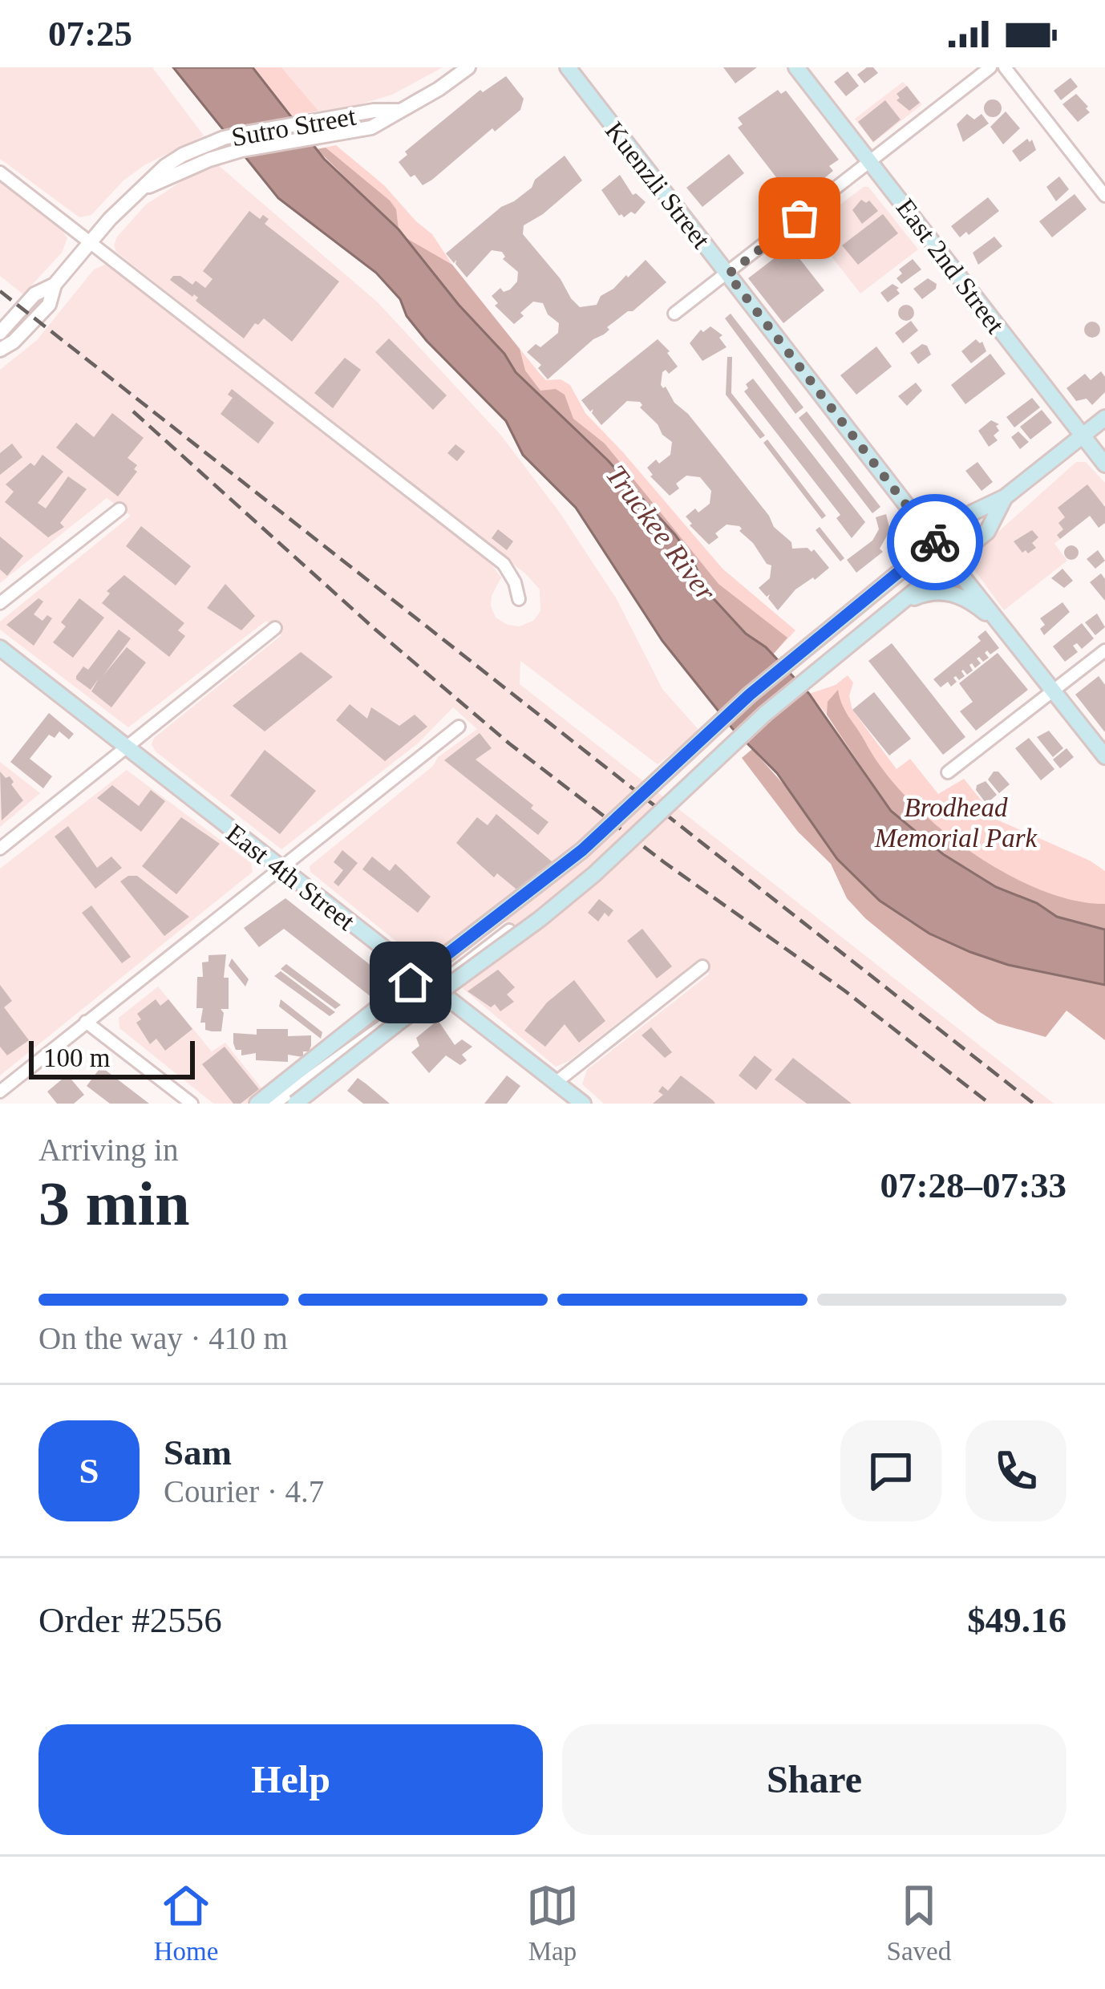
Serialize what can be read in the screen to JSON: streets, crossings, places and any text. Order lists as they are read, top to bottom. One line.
{"streets":{"main road":["Kuenzli Street","East 2nd Street","East 4th Street"],"street":["Sutro Street"]},"water":["Truckee River"],"parks":["Brodhead Memorial Park"],"scale_bar":"100 m","page":{"status":"07:25","scale":"100 m","heading":["3 min","Arriving in","07:28–07:33"],"panel":["Sam","Courier · 4.7","Order #2556","$49.16"],"bar":"On the way · 410 m","round":"S","buttons":["Help","Share"],"tabs":["Home","Map","Saved"]}}
